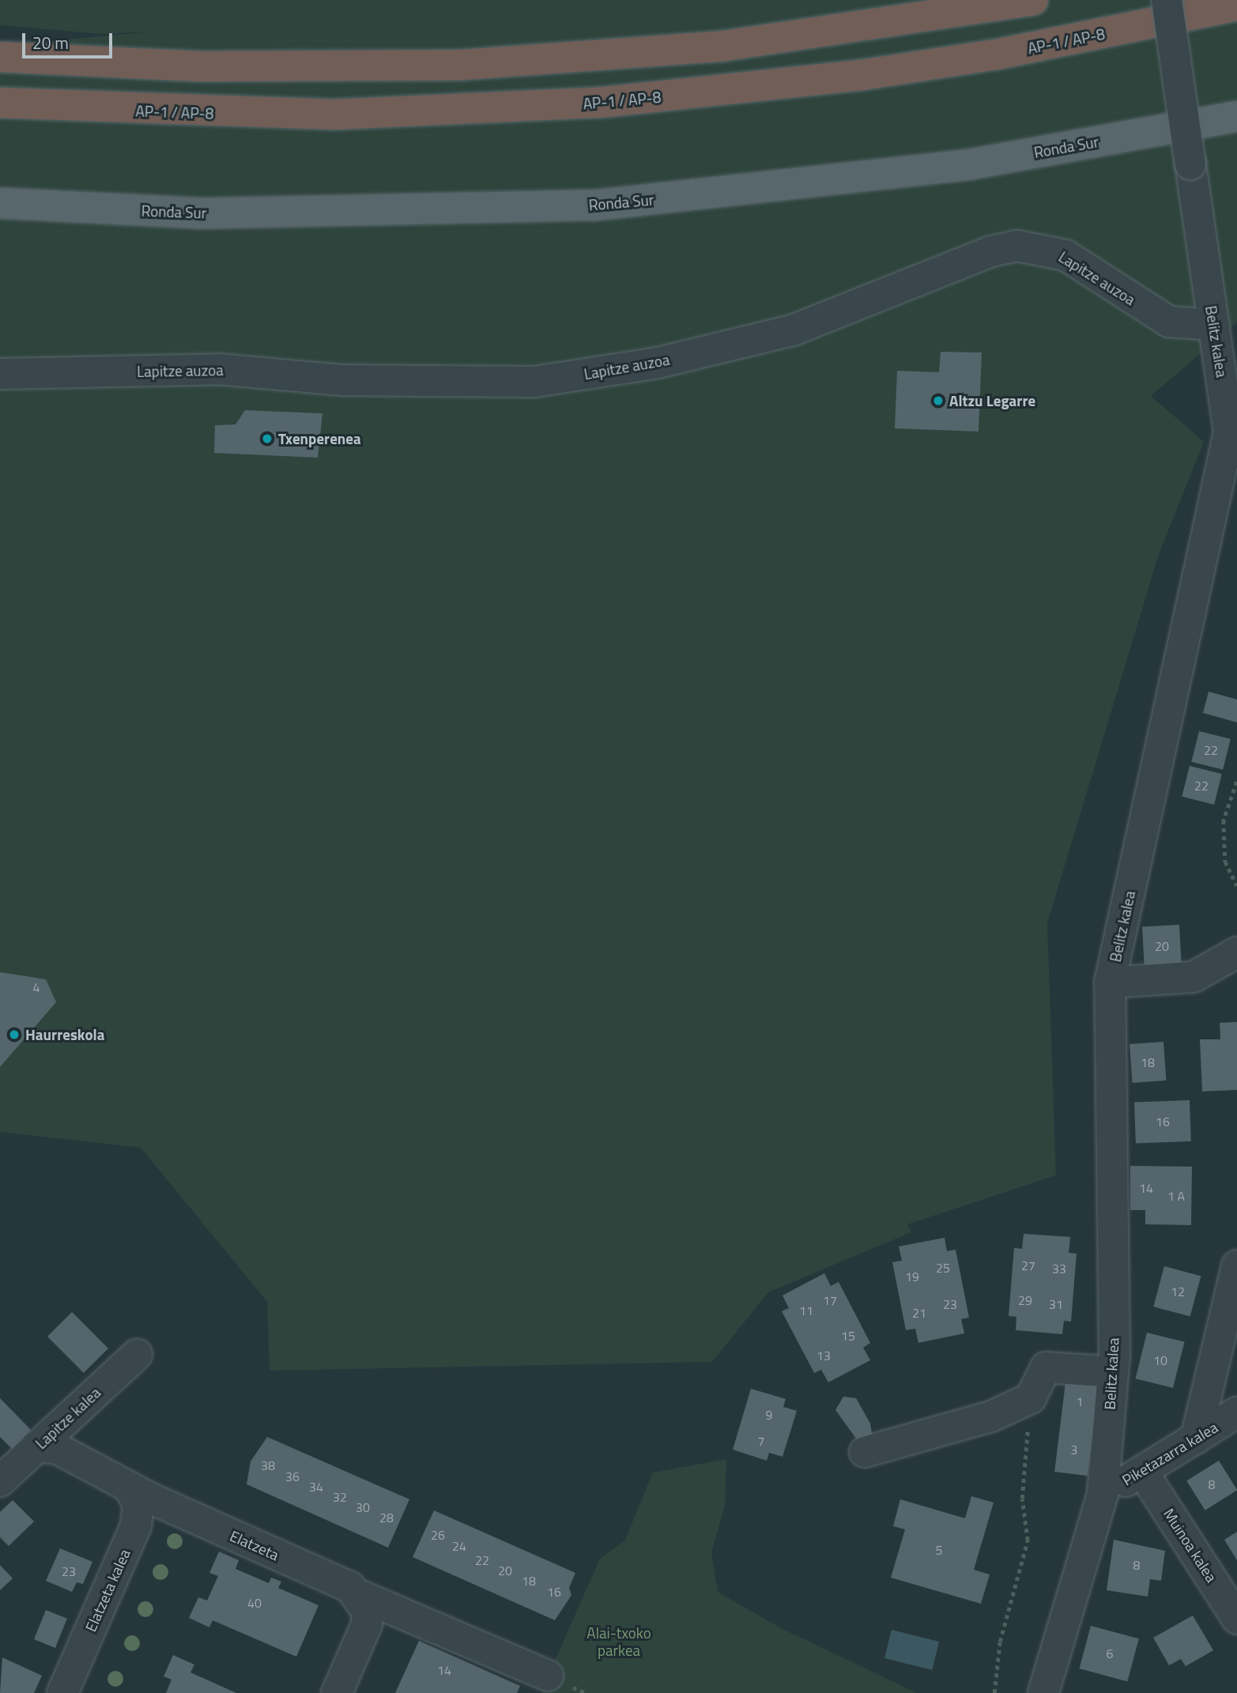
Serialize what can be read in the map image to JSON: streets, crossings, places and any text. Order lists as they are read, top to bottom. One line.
{"streets":{"highway":["AP-1 / AP-8"],"main road":["Ronda Sur"],"street":["Lapitze auzoa","Belitz kalea","Lapitze kalea","Piketazarra kalea","Elatzeta","Muinoa kalea","Elatzeta kalea"]},"crossings":[["Lapitze auzoa","Belitz kalea"],["Belitz kalea","Piketazarra kalea"],["Piketazarra kalea","Muinoa kalea"],["Elatzeta","Elatzeta kalea"]],"parks":["Alai-txoko parkea"],"places":["Altzu Legarre","Txenperenea","Haurreskola"],"house_numbers":["22","22","20","4","18","16","14","1 A","27","25","33","19","12","17","29","23","31","11","21","15","13","10","1","9","7","3","38","36","8","34","32","30","28","26","24","5","22","8","20","23","18","16","40","6","14"],"scale_bar":"20 m"}
